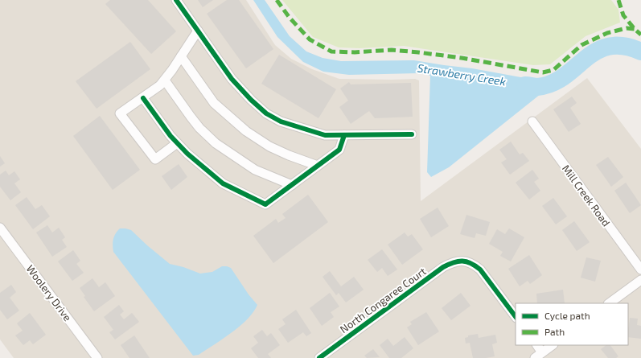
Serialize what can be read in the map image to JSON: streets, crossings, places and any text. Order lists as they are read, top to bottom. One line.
{"streets":{"street":["Mill Creek Road","Woolery Drive","North Congaree Court"]},"water":["Strawberry Creek"],"legend":["Cycle path","Path"]}
